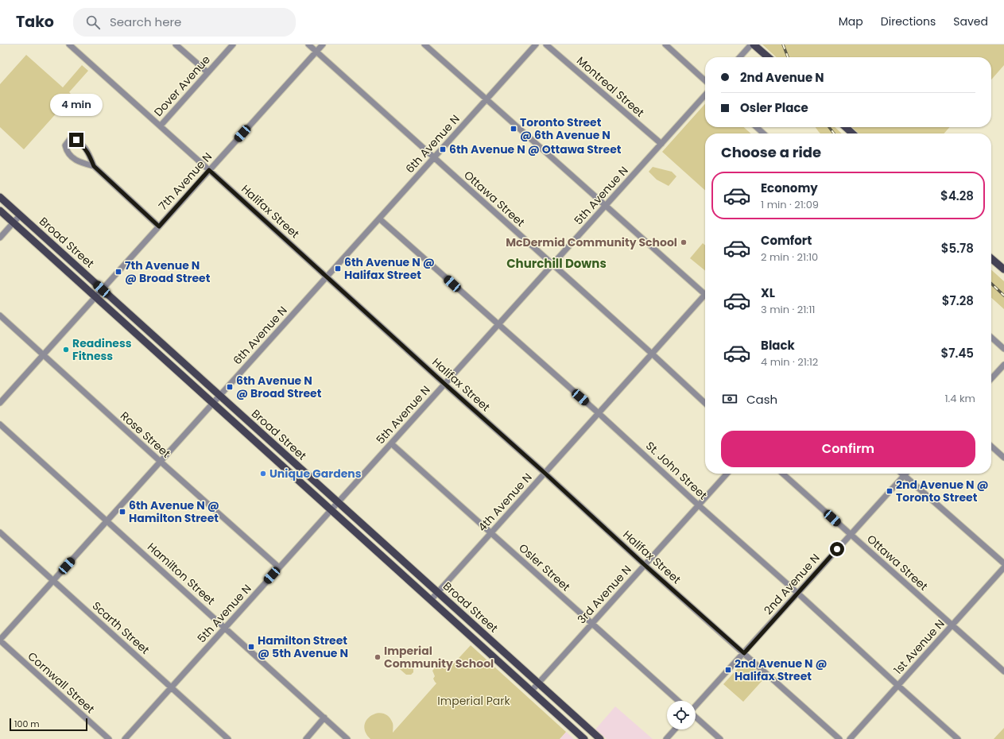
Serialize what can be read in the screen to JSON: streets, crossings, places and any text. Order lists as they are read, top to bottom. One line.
{"streets":{"main road":["Broad Street"],"street":["Dover Avenue","Montreal Street","6th Avenue N","7th Avenue N","5th Avenue N","Ottawa Street","Halifax Street","Rose Street","St. John Street","4th Avenue N","Osler Street","Hamilton Street","2nd Avenue N","3rd Avenue N","Scarth Street","1st Avenue N","Cornwall Street"]},"crossings":[["Dover Avenue","Halifax Street"],["Montreal Street","5th Avenue N"],["6th Avenue N","Ottawa Street"],["6th Avenue N","Halifax Street"],["6th Avenue N","Broad Street"],["6th Avenue N","Rose Street"],["6th Avenue N","St. John Street"],["6th Avenue N","Hamilton Street"],["6th Avenue N","Scarth Street"],["6th Avenue N","Cornwall Street"],["7th Avenue N","Ottawa Street"],["7th Avenue N","Halifax Street"],["7th Avenue N","Broad Street"],["7th Avenue N","Rose Street"],["5th Avenue N","Ottawa Street"],["5th Avenue N","Halifax Street"],["5th Avenue N","Broad Street"],["5th Avenue N","Rose Street"],["5th Avenue N","St. John Street"],["5th Avenue N","Osler Street"],["5th Avenue N","Hamilton Street"],["5th Avenue N","Scarth Street"],["Ottawa Street","4th Avenue N"],["Ottawa Street","2nd Avenue N"],["Ottawa Street","1st Avenue N"],["Halifax Street","4th Avenue N"],["Halifax Street","2nd Avenue N"],["Halifax Street","3rd Avenue N"],["Broad Street","4th Avenue N"],["Broad Street","3rd Avenue N"],["St. John Street","4th Avenue N"],["St. John Street","2nd Avenue N"],["St. John Street","3rd Avenue N"],["St. John Street","1st Avenue N"],["4th Avenue N","Osler Street"],["Osler Street","3rd Avenue N"]],"districts":["Churchill Downs"],"parks":["Imperial Park"],"places":{"transit":["Toronto Street @ 6th Avenue N","6th Avenue N @ Ottawa Street","6th Avenue N @ Halifax Street","7th Avenue N @ Broad Street","6th Avenue N @ Broad Street","2nd Avenue N @ Toronto Street","6th Avenue N @ Hamilton Street","Hamilton Street @ 5th Avenue N","2nd Avenue N @ Halifax Street"],"other":["McDermid Community School","Readiness Fitness","Unique Gardens","Imperial Community School"]},"scale_bar":"100 m","page":{"header":"Tako","search":"Search here","nav":["Map","Directions","Saved"],"banner":["2nd Avenue N","Osler Place"],"bubble":"4 min","heading":"Choose a ride","list":[{"name":"Economy","note":"1 min · 21:09","value":"$4.28"},{"name":"Comfort","note":"2 min · 21:10","value":"$5.78"},{"name":"XL","note":"3 min · 21:11","value":"$7.28"},{"name":"Black","note":"4 min · 21:12","value":"$7.45"}],"pay":["Cash","1.4 km"],"buttons":"Confirm","scale":"100 m"}}
